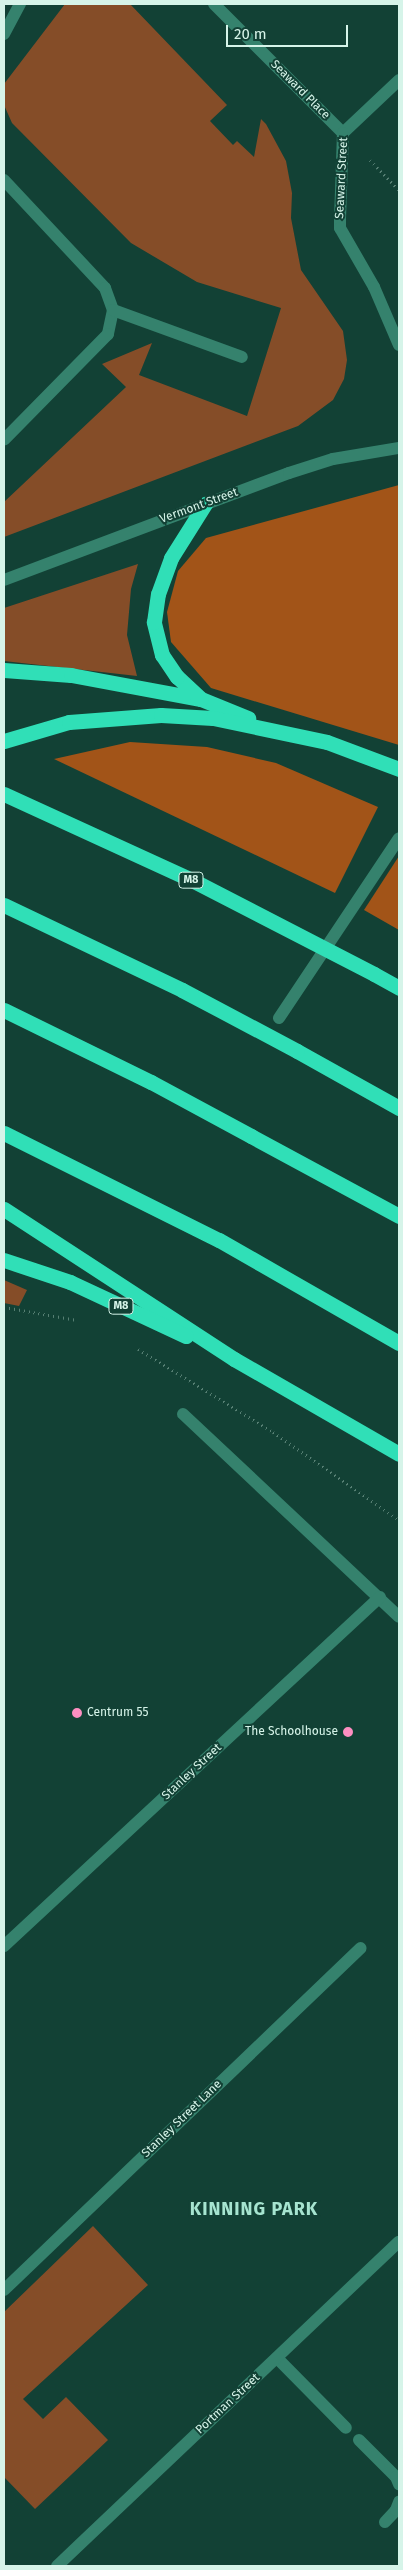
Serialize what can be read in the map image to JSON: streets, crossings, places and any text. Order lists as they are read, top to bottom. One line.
{"streets":{"highway":["M8"],"street":["Seaward Place","Seaward Street","Vermont Street","Stanley Street","Stanley Street Lane","Portman Street"]},"crossings":[["Seaward Place","Seaward Street"]],"districts":["KINNING PARK"],"places":["Centrum 55","The Schoolhouse"],"scale_bar":"20 m"}
